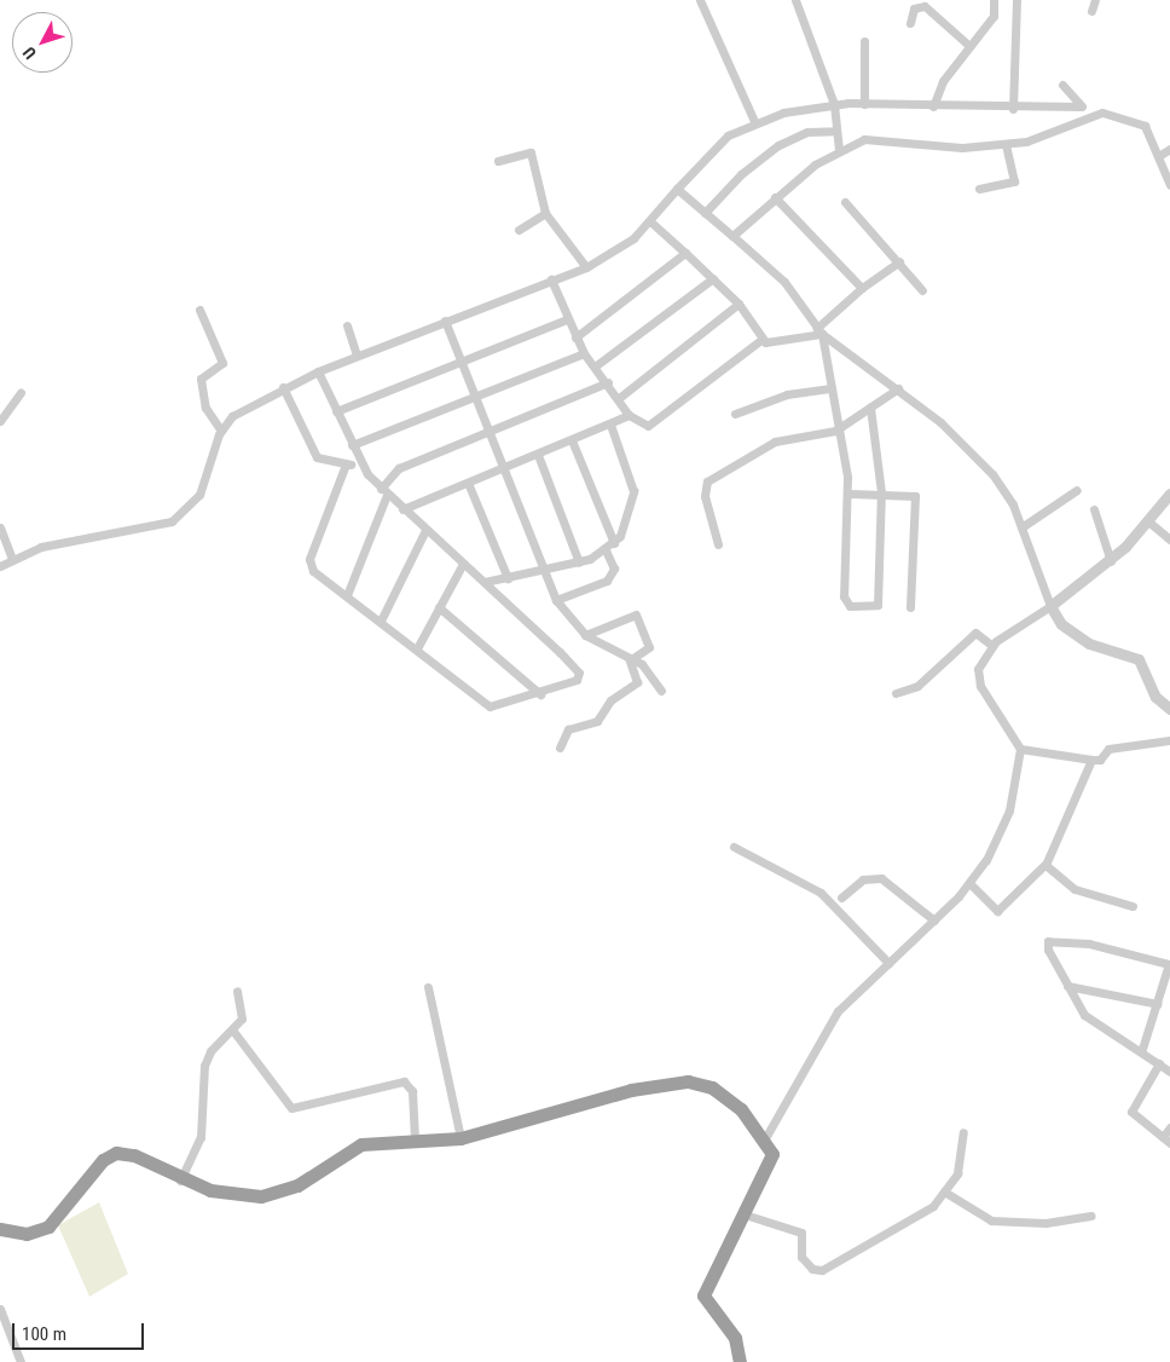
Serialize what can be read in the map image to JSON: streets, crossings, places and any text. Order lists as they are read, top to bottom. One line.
{"scale_bar":"100 m","north":"bottom left"}
